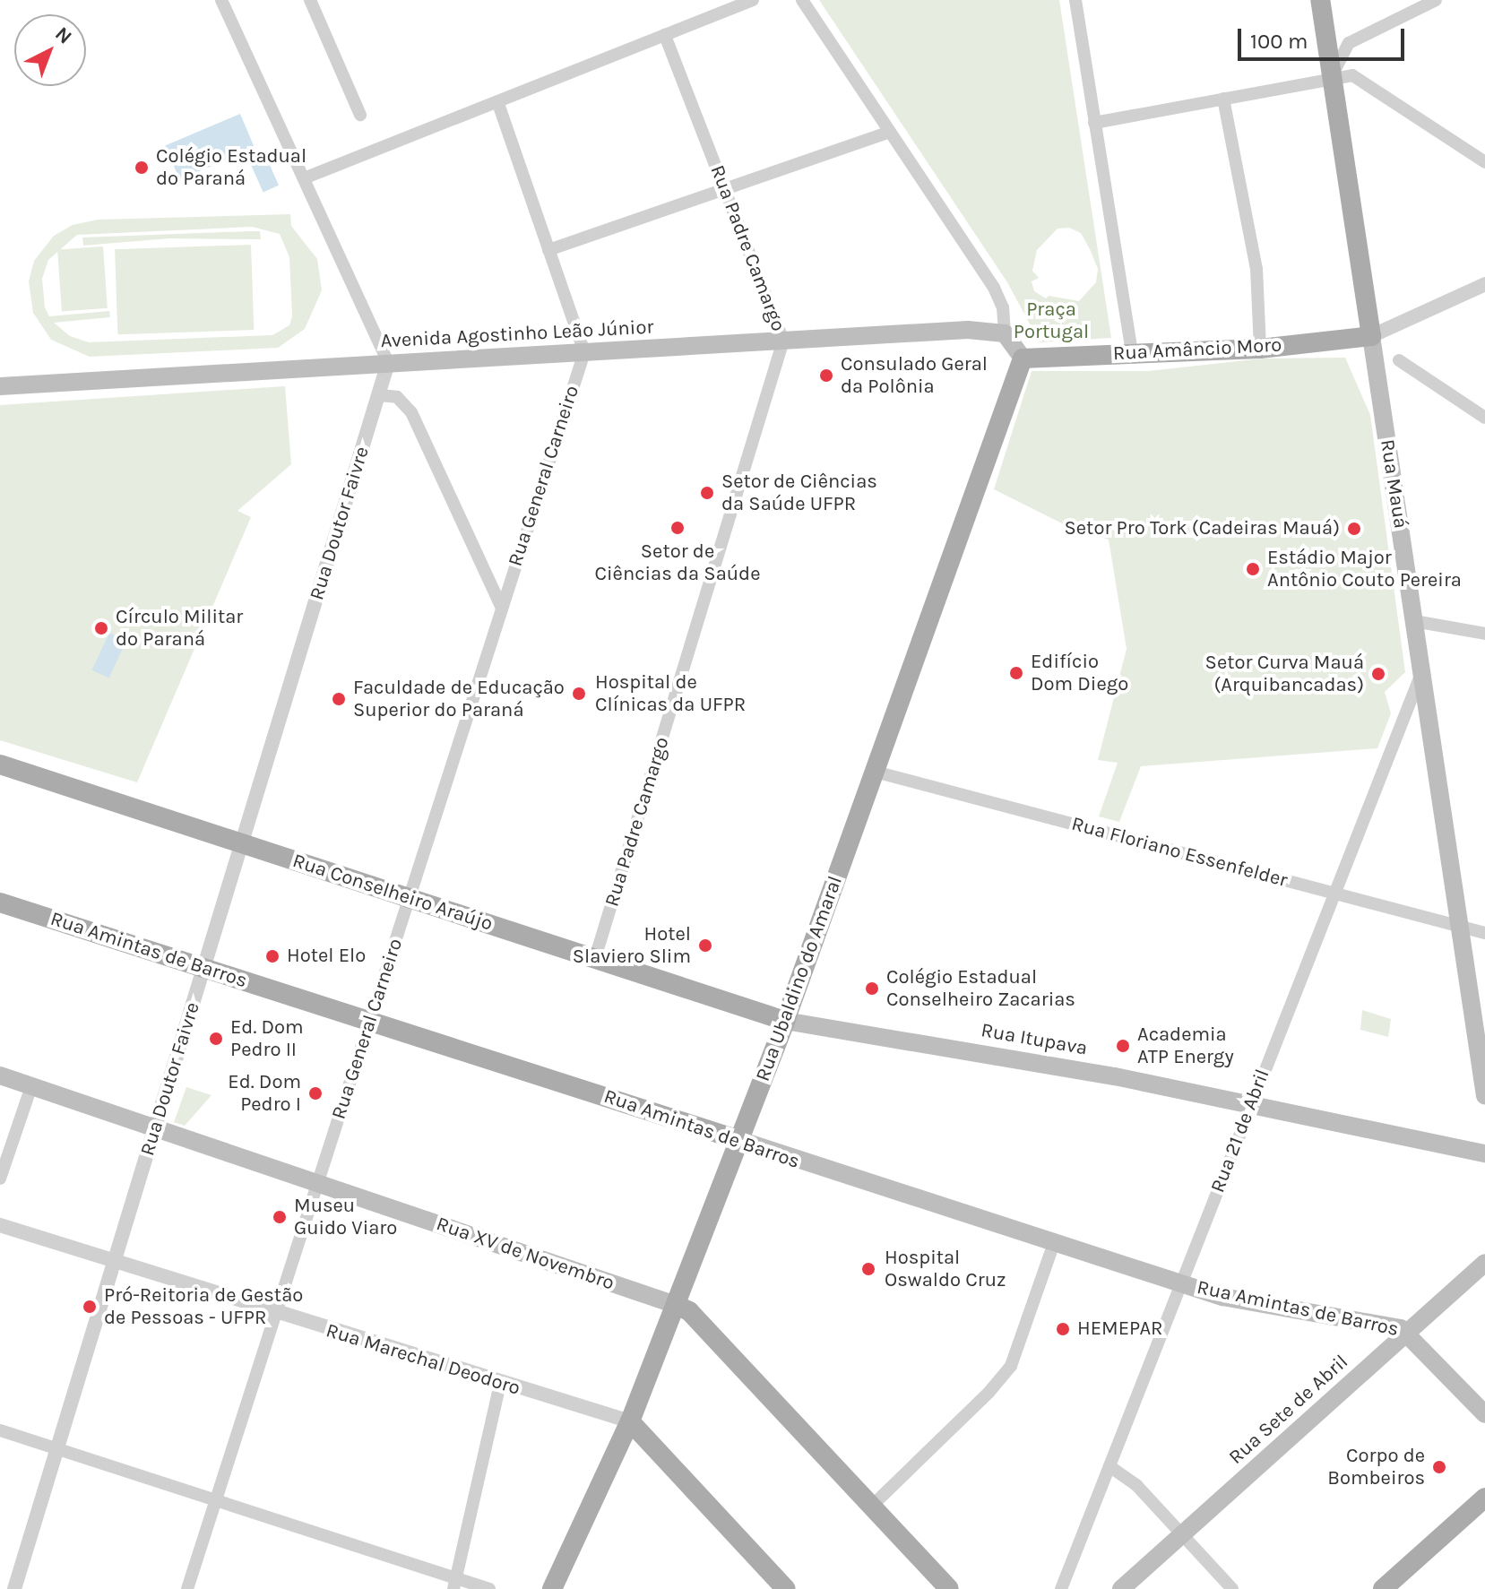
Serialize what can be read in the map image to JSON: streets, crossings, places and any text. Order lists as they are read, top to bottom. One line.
{"streets":{"main road":["Avenida Agostinho Leão Júnior","Rua Amâncio Moro","Rua Mauá","Rua Conselheiro Araújo","Rua Amintas de Barros","Rua Ubaldino do Amaral","Rua Itupava","Rua XV de Novembro","Rua Sete de Abril"],"street":["Rua Padre Camargo","Rua General Carneiro","Rua Doutor Faivre","Rua Floriano Essenfelder","Rua 21 de Abril","Rua Marechal Deodoro"]},"crossings":[["Rua Padre Camargo","Avenida Agostinho Leão Júnior"],["Rua Padre Camargo","Rua Conselheiro Araújo"],["Avenida Agostinho Leão Júnior","Rua General Carneiro"],["Avenida Agostinho Leão Júnior","Rua Doutor Faivre"],["Rua Amâncio Moro","Rua Mauá"],["Rua Amâncio Moro","Rua Ubaldino do Amaral"],["Rua General Carneiro","Rua Conselheiro Araújo"],["Rua General Carneiro","Rua Amintas de Barros"],["Rua General Carneiro","Rua XV de Novembro"],["Rua General Carneiro","Rua Marechal Deodoro"],["Rua Mauá","Rua Floriano Essenfelder"],["Rua Mauá","Rua 21 de Abril"],["Rua Doutor Faivre","Rua Conselheiro Araújo"],["Rua Doutor Faivre","Rua Amintas de Barros"],["Rua Doutor Faivre","Rua XV de Novembro"],["Rua Doutor Faivre","Rua Marechal Deodoro"],["Rua Floriano Essenfelder","Rua Ubaldino do Amaral"],["Rua Floriano Essenfelder","Rua 21 de Abril"],["Rua Conselheiro Araújo","Rua Ubaldino do Amaral"],["Rua Conselheiro Araújo","Rua Itupava"],["Rua Amintas de Barros","Rua Ubaldino do Amaral"],["Rua Amintas de Barros","Rua 21 de Abril"],["Rua Amintas de Barros","Rua Sete de Abril"],["Rua Ubaldino do Amaral","Rua Itupava"],["Rua Ubaldino do Amaral","Rua XV de Novembro"],["Rua Ubaldino do Amaral","Rua Marechal Deodoro"],["Rua Itupava","Rua 21 de Abril"]],"parks":["Praça Portugal"],"places":["Colégio Estadual do Paraná","Consulado Geral da Polônia","Setor de Ciências da Saúde UFPR","Setor de Ciências da Saúde","Setor Pro Tork (Cadeiras Mauá)","Estádio Major Antônio Couto Pereira","Círculo Militar do Paraná","Edifício Dom Diego","Setor Curva Mauá (Arquibancadas)","Hospital de Clínicas da UFPR","Faculdade de Educação Superior do Paraná","Hotel Slaviero Slim","Hotel Elo","Colégio Estadual Conselheiro Zacarias","Ed. Dom Pedro II","Academia ATP Energy","Ed. Dom Pedro I","Museu Guido Viaro","Hospital Oswaldo Cruz","Pró-Reitoria de Gestão de Pessoas - UFPR","HEMEPAR","Corpo de Bombeiros"],"scale_bar":"100 m","north":"top right"}
